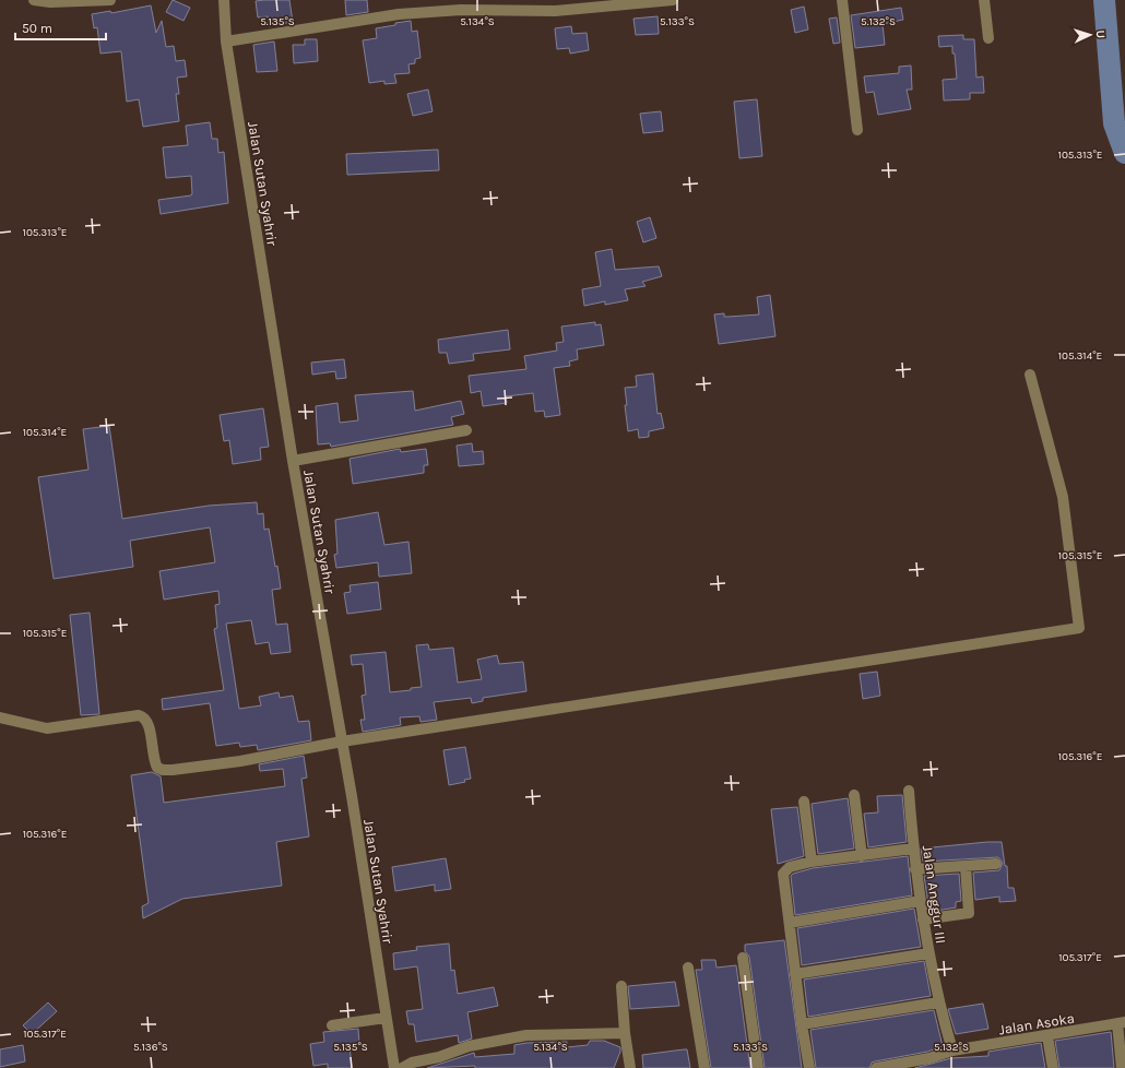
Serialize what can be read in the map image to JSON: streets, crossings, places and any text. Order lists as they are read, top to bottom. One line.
{"streets":{"street":["Jalan Sutan Syahrir","Jalan Anggur III","Jalan Asoka"]},"crossings":[["Jalan Anggur III","Jalan Asoka"]],"scale_bar":"50 m","north":"right","coordinates":["5.135°S","5.134°S","5.133°S","5.132°S","105.313°E","105.314°E","105.315°E","105.316°E","105.317°E","5.136°S"]}
